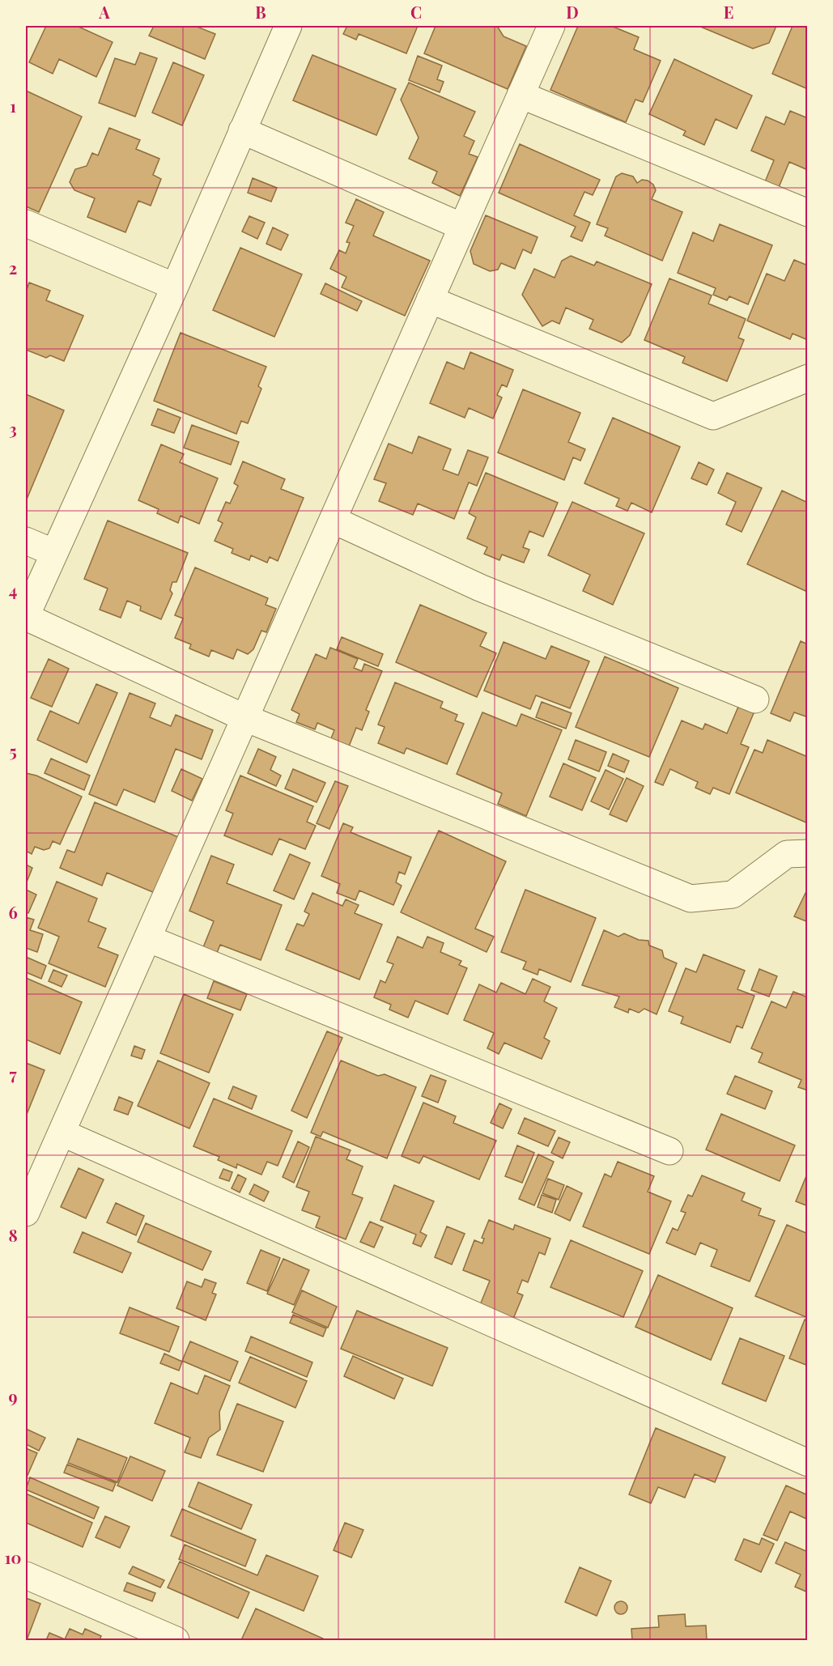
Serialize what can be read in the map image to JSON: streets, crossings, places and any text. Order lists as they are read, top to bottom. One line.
{"grid":{"columns":["A","B","C","D","E"],"rows":["1","2","3","4","5","6","7","8","9","10"]}}
